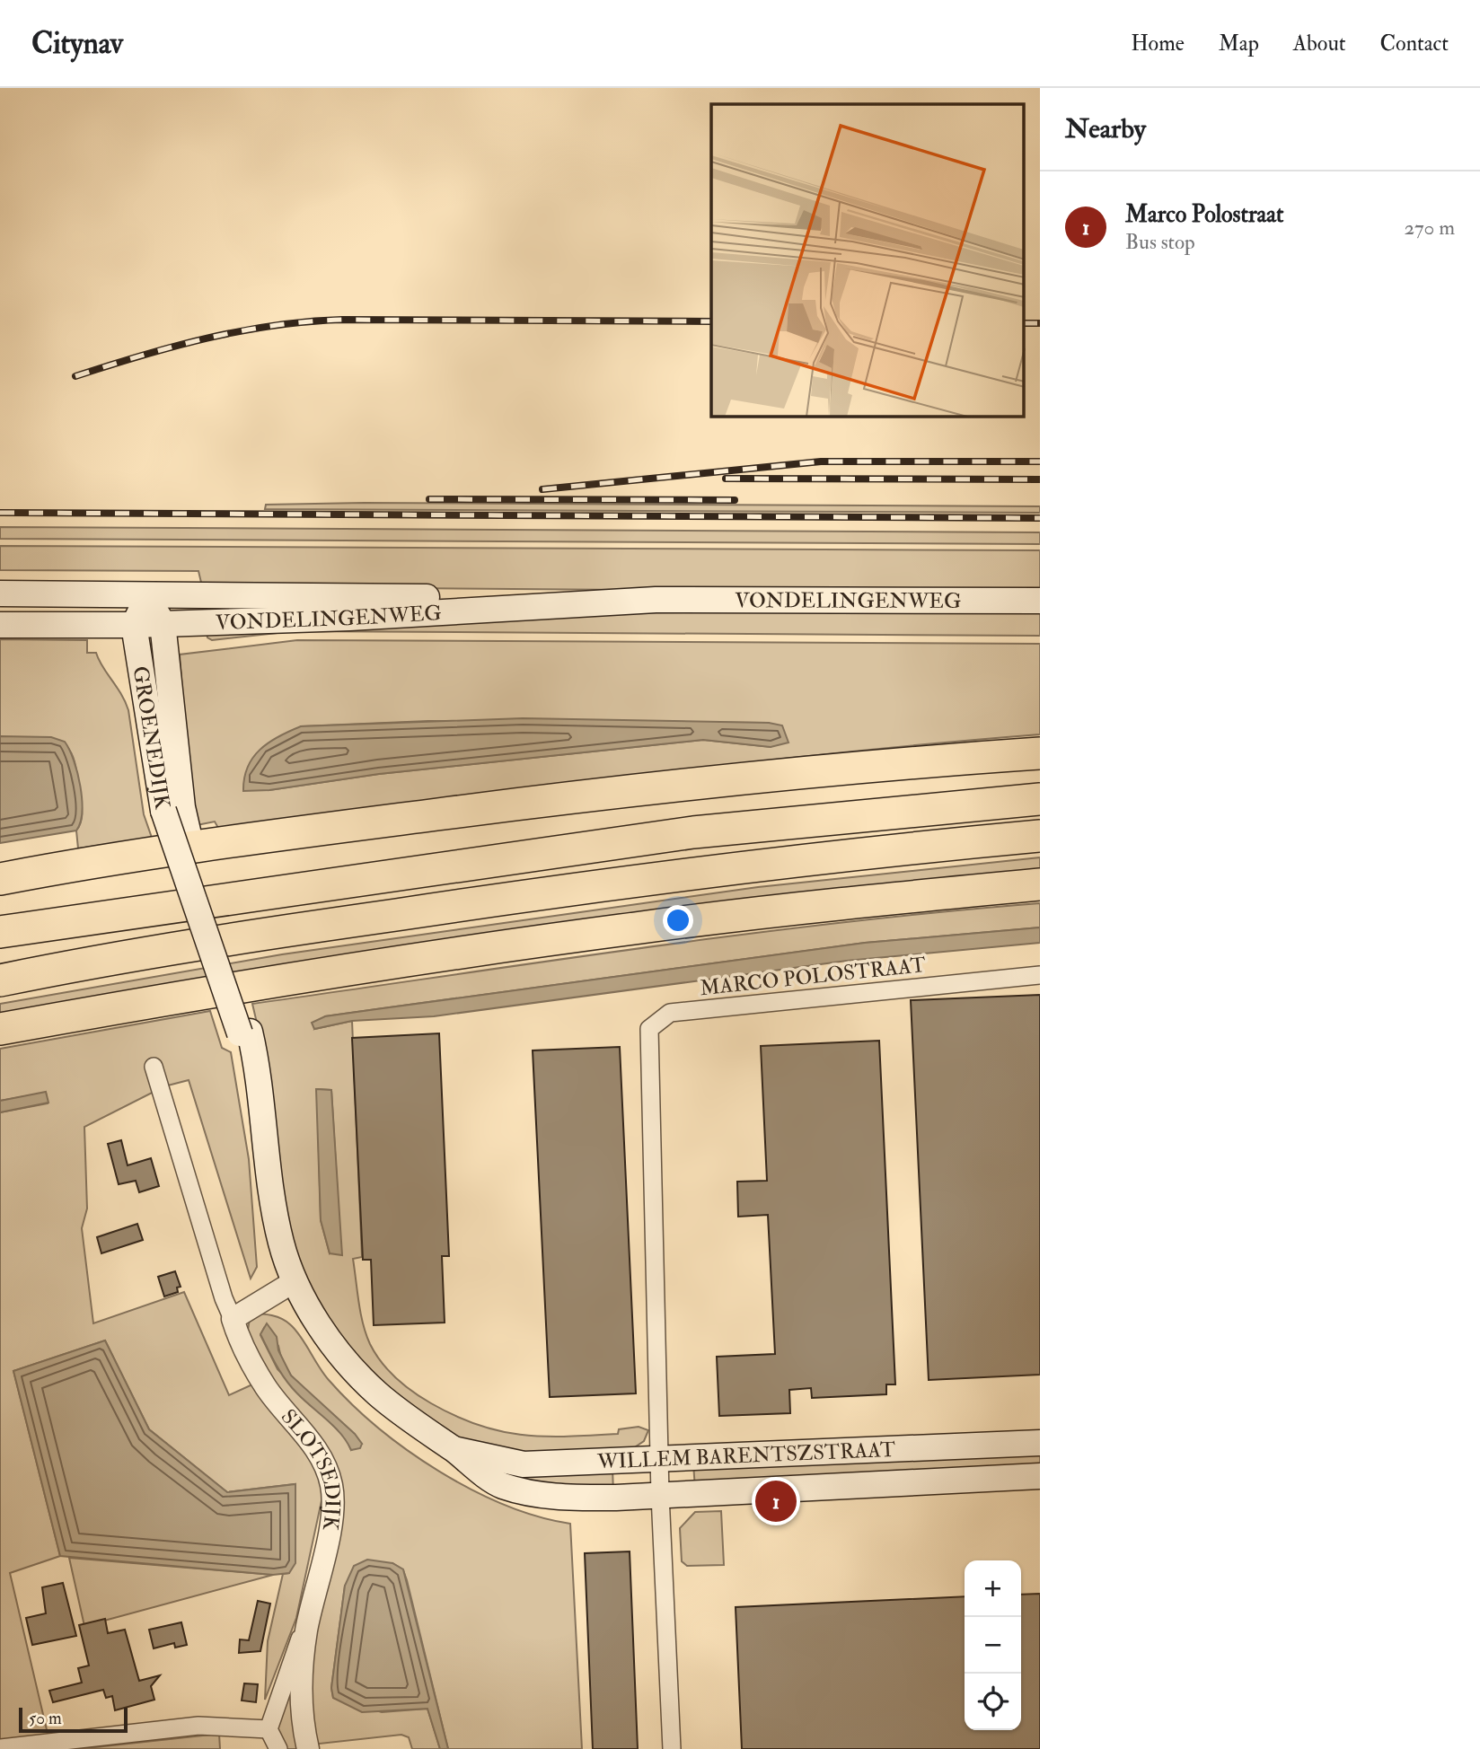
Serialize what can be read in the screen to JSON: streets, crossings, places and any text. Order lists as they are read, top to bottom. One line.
{"streets":{"main road":["VONDELINGENWEG","GROENEDIJK","WILLEM BARENTSZSTRAAT"],"street":["MARCO POLOSTRAAT","SLOTSEDIJK"]},"crossings":[["VONDELINGENWEG","GROENEDIJK"],["GROENEDIJK","WILLEM BARENTSZSTRAAT"],["MARCO POLOSTRAAT","WILLEM BARENTSZSTRAAT"]],"scale_bar":"50 m","page":{"header":"Citynav","nav":["Home","Map","About","Contact"],"heading":"Nearby","list":[{"mark":"1","name":"Marco Polostraat","note":"Bus stop","value":"270 m"}],"pins":"1","map_buttons":["+","−"],"scale":"50 m"}}
